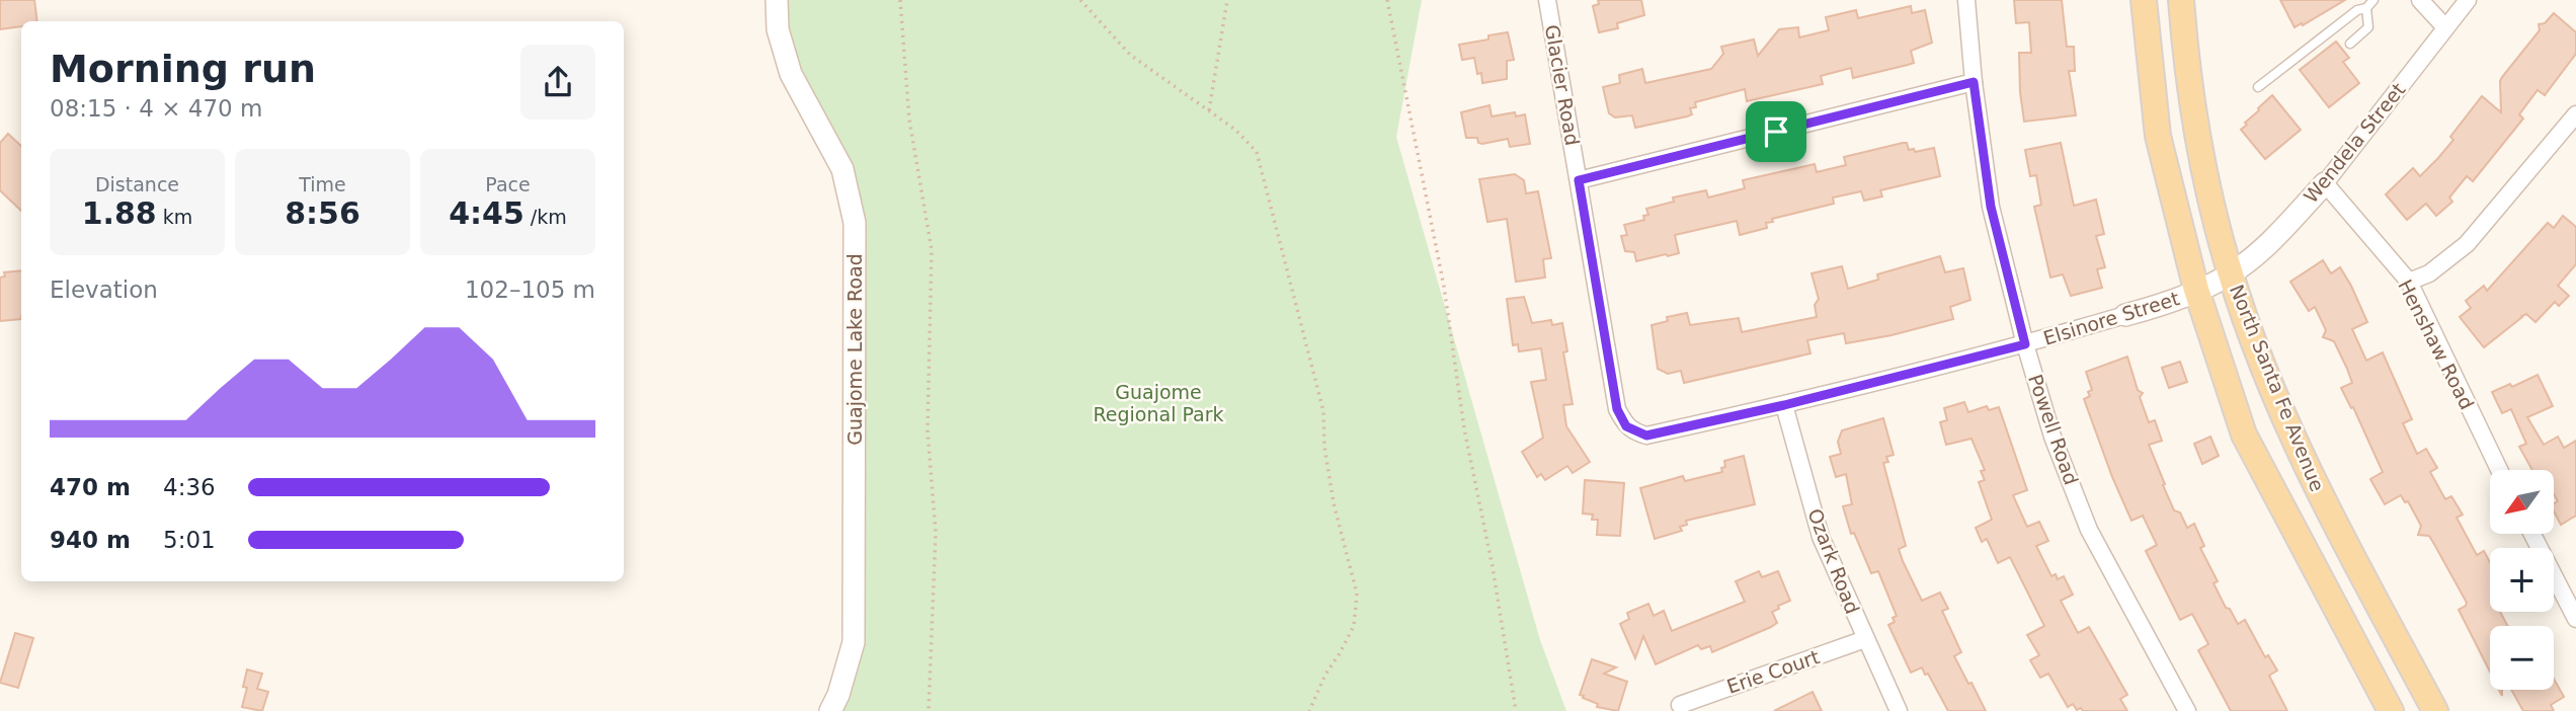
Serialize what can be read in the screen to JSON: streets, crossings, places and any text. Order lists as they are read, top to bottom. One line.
{"streets":{"main road":["North Santa Fe Avenue"],"street":["Glacier Road","Wendela Street","Elsinore Street","Henshaw Road","Guajome Lake Road","Powell Road","Ozark Road","Erie Court"]},"crossings":[["Glacier Road","Elsinore Street"],["Glacier Road","Ozark Road"],["Wendela Street","Elsinore Street"],["Wendela Street","Henshaw Road"],["Wendela Street","North Santa Fe Avenue"],["Elsinore Street","North Santa Fe Avenue"],["Elsinore Street","Powell Road"],["Elsinore Street","Ozark Road"],["Ozark Road","Erie Court"]],"parks":["Guajome Regional Park"],"north":"bottom left","page":{"heading":["Morning run","08:15 · 4 × 470 m"],"stats":[["Distance","1.88 km"],["Time","8:56"],["Pace","4:45 /km"]],"chart":["Elevation","102–105 m"],"list":[{"name":"470 m","note":"4:36"},{"name":"940 m","note":"5:01"}],"map_buttons":["+","−"]}}
